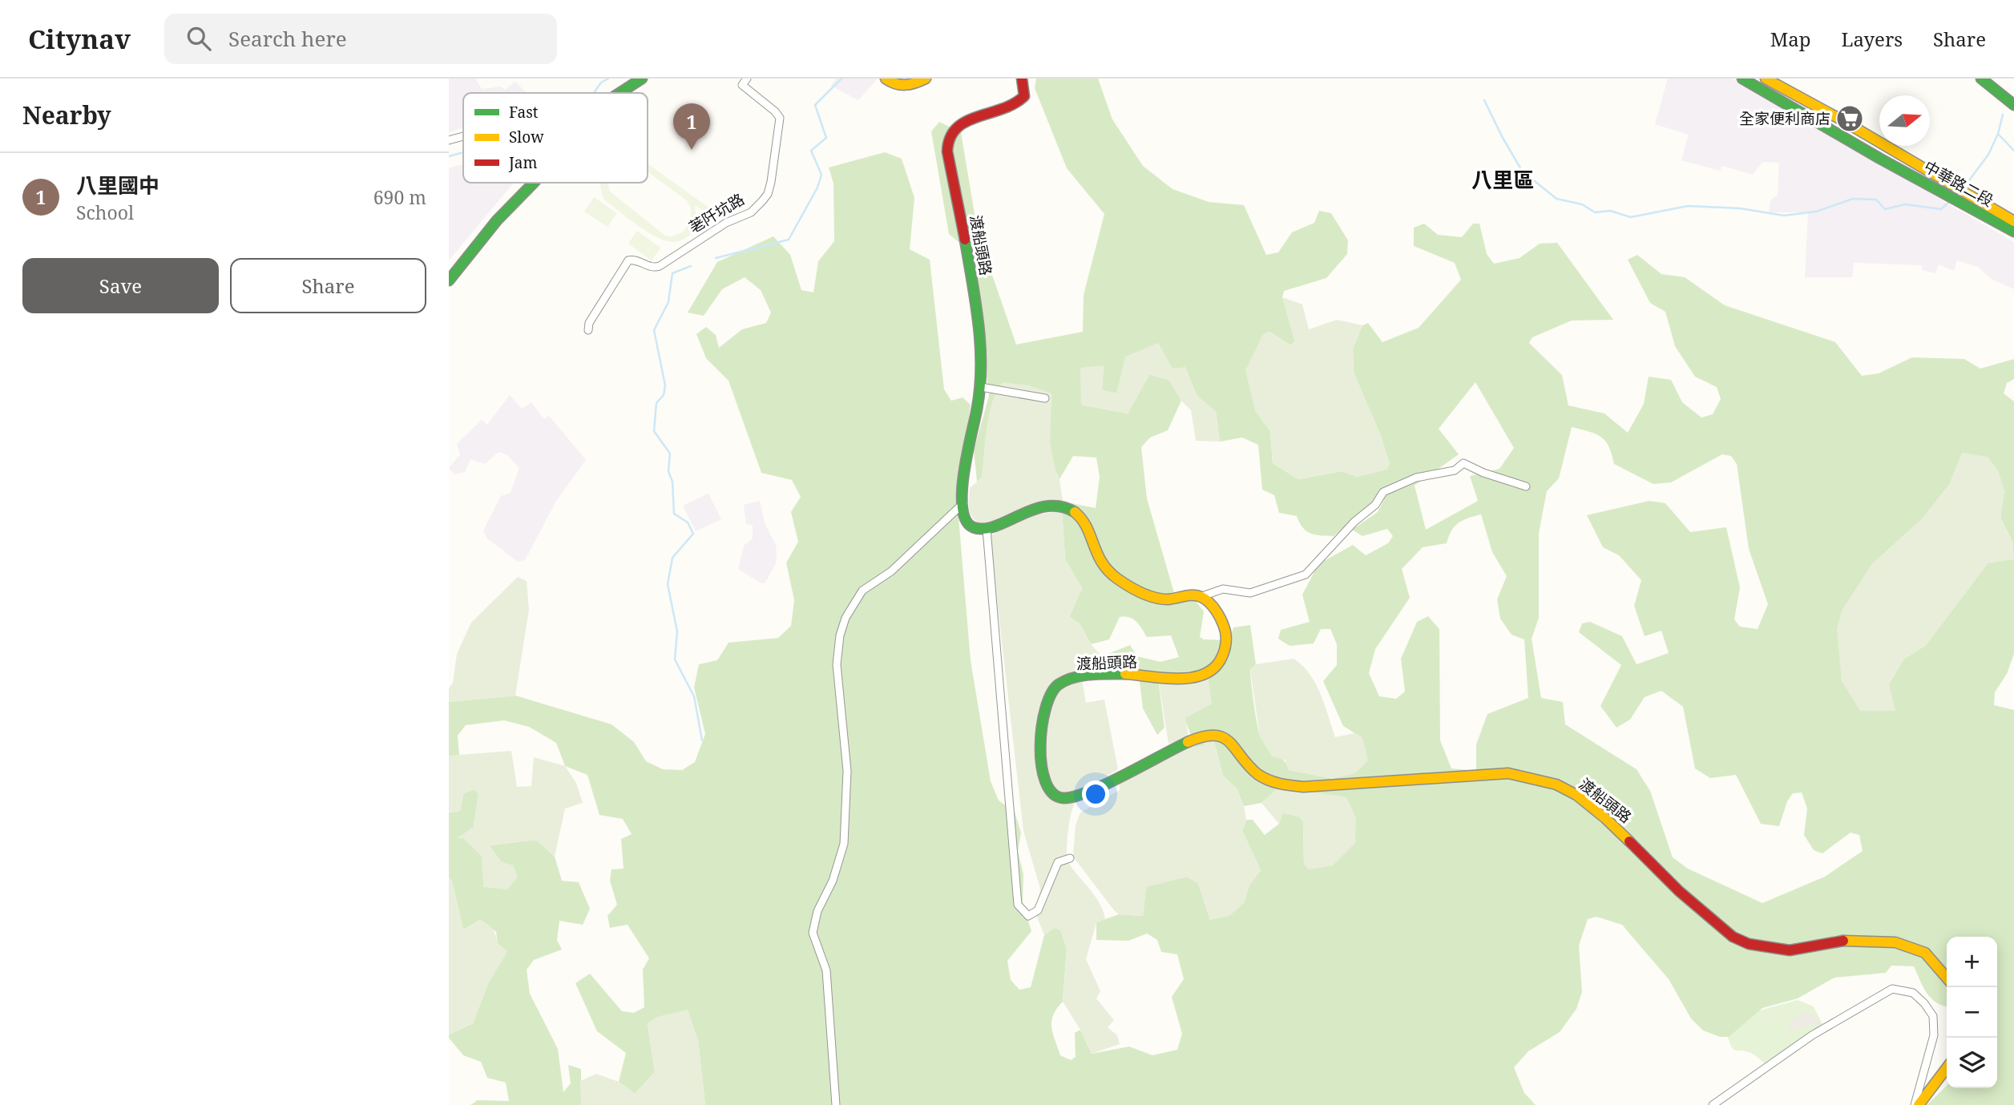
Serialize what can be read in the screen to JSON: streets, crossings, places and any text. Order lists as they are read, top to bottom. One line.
{"streets":{"street":["中華路二段","荖阡坑路","渡船頭路"]},"districts":["八里區"],"places":{"supermarket":["全家便利商店"]},"legend":["Fast","Slow","Jam"],"north":"right","page":{"header":"Citynav","search":"Search here","nav":["Map","Layers","Share"],"heading":"Nearby","pins":"1","list":[{"mark":"1","name":"八里國中","note":"School","value":"690 m"}],"buttons":["Save","Share"],"map_buttons":["+","−"]}}
